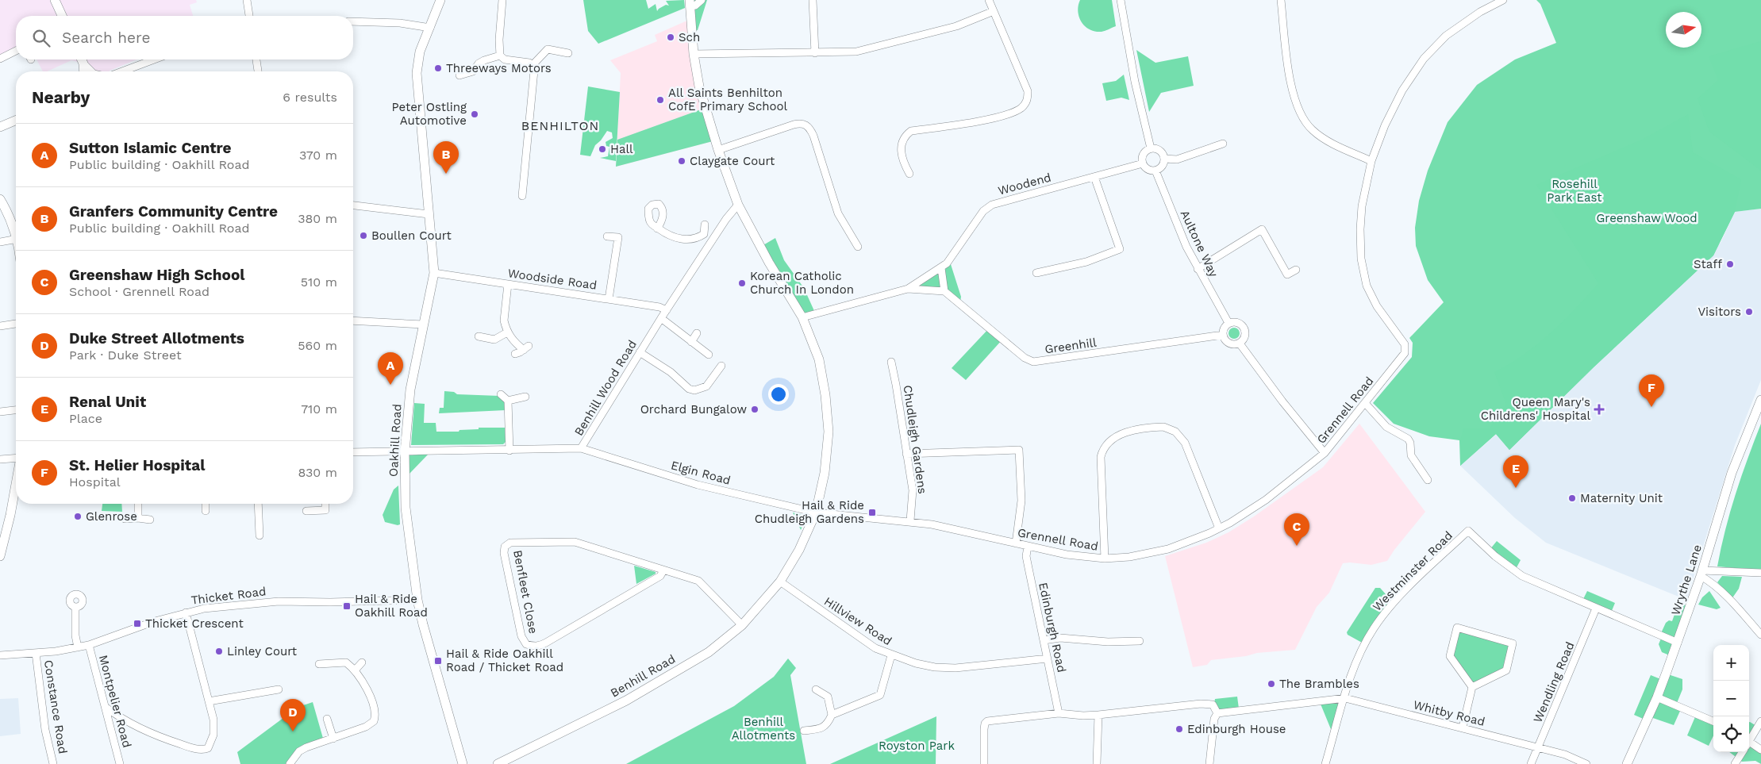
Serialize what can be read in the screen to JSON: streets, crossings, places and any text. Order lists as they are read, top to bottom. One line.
{"streets":{"street":["Woodend","Aultone Way","Woodside Road","Greenhill","Benhill Wood Road","Grennell Road","Chudleigh Gardens","Oakhill Road","Elgin Road","Westminster Road","Wrythe Lane","Benfleet Close","Thicket Road","Hillview Road","Edinburgh Road","Benhill Road","Wendling Road","Montpelier Road","Constance Road","Whitby Road"]},"crossings":[["Woodend","Aultone Way"],["Woodend","Greenhill"],["Woodend","Benhill Road"],["Aultone Way","Greenhill"],["Woodside Road","Benhill Wood Road"],["Woodside Road","Oakhill Road"],["Benhill Wood Road","Oakhill Road"],["Benhill Wood Road","Elgin Road"],["Benhill Wood Road","Benhill Road"],["Grennell Road","Chudleigh Gardens"],["Grennell Road","Elgin Road"],["Grennell Road","Edinburgh Road"],["Grennell Road","Benhill Road"],["Oakhill Road","Thicket Road"],["Elgin Road","Benhill Road"],["Westminster Road","Wrythe Lane"],["Westminster Road","Wendling Road"],["Westminster Road","Whitby Road"],["Benfleet Close","Benhill Road"],["Thicket Road","Montpelier Road"],["Thicket Road","Constance Road"],["Hillview Road","Edinburgh Road"],["Hillview Road","Benhill Road"],["Wendling Road","Whitby Road"]],"districts":["BENHILTON"],"parks":["Rosehill Park East","Greenshaw Wood","Benhill Allotments","Royston Park"],"places":{"other":["Sch","Threeways Motors","All Saints Benhilton CofE Primary School","Peter Ostling Automotive","Hall","Claygate Court","Boullen Court","Staff","Korean Catholic Church In London","Visitors","Orchard Bungalow","Maternity Unit","Glenrose","Linley Court","The Brambles","Edinburgh House"],"health":["Queen Mary's Childrens' Hospital"],"transit":["Hail & Ride Chudleigh Gardens","Hail & Ride Oakhill Road","Thicket Crescent","Hail & Ride Oakhill Road / Thicket Road"]},"north":"right","page":{"search":"Search here","heading":["Nearby","6 results"],"list":[{"mark":"A","name":"Sutton Islamic Centre","note":"Public building · Oakhill Road","value":"370 m"},{"mark":"B","name":"Granfers Community Centre","note":"Public building · Oakhill Road","value":"380 m"},{"mark":"C","name":"Greenshaw High School","note":"School · Grennell Road","value":"510 m"},{"mark":"D","name":"Duke Street Allotments","note":"Park · Duke Street","value":"560 m"},{"mark":"E","name":"Renal Unit","note":"Place","value":"710 m"},{"mark":"F","name":"St. Helier Hospital","note":"Hospital","value":"830 m"}],"pins":["B","A","F","E","C","D"],"map_buttons":["+","−"]}}
